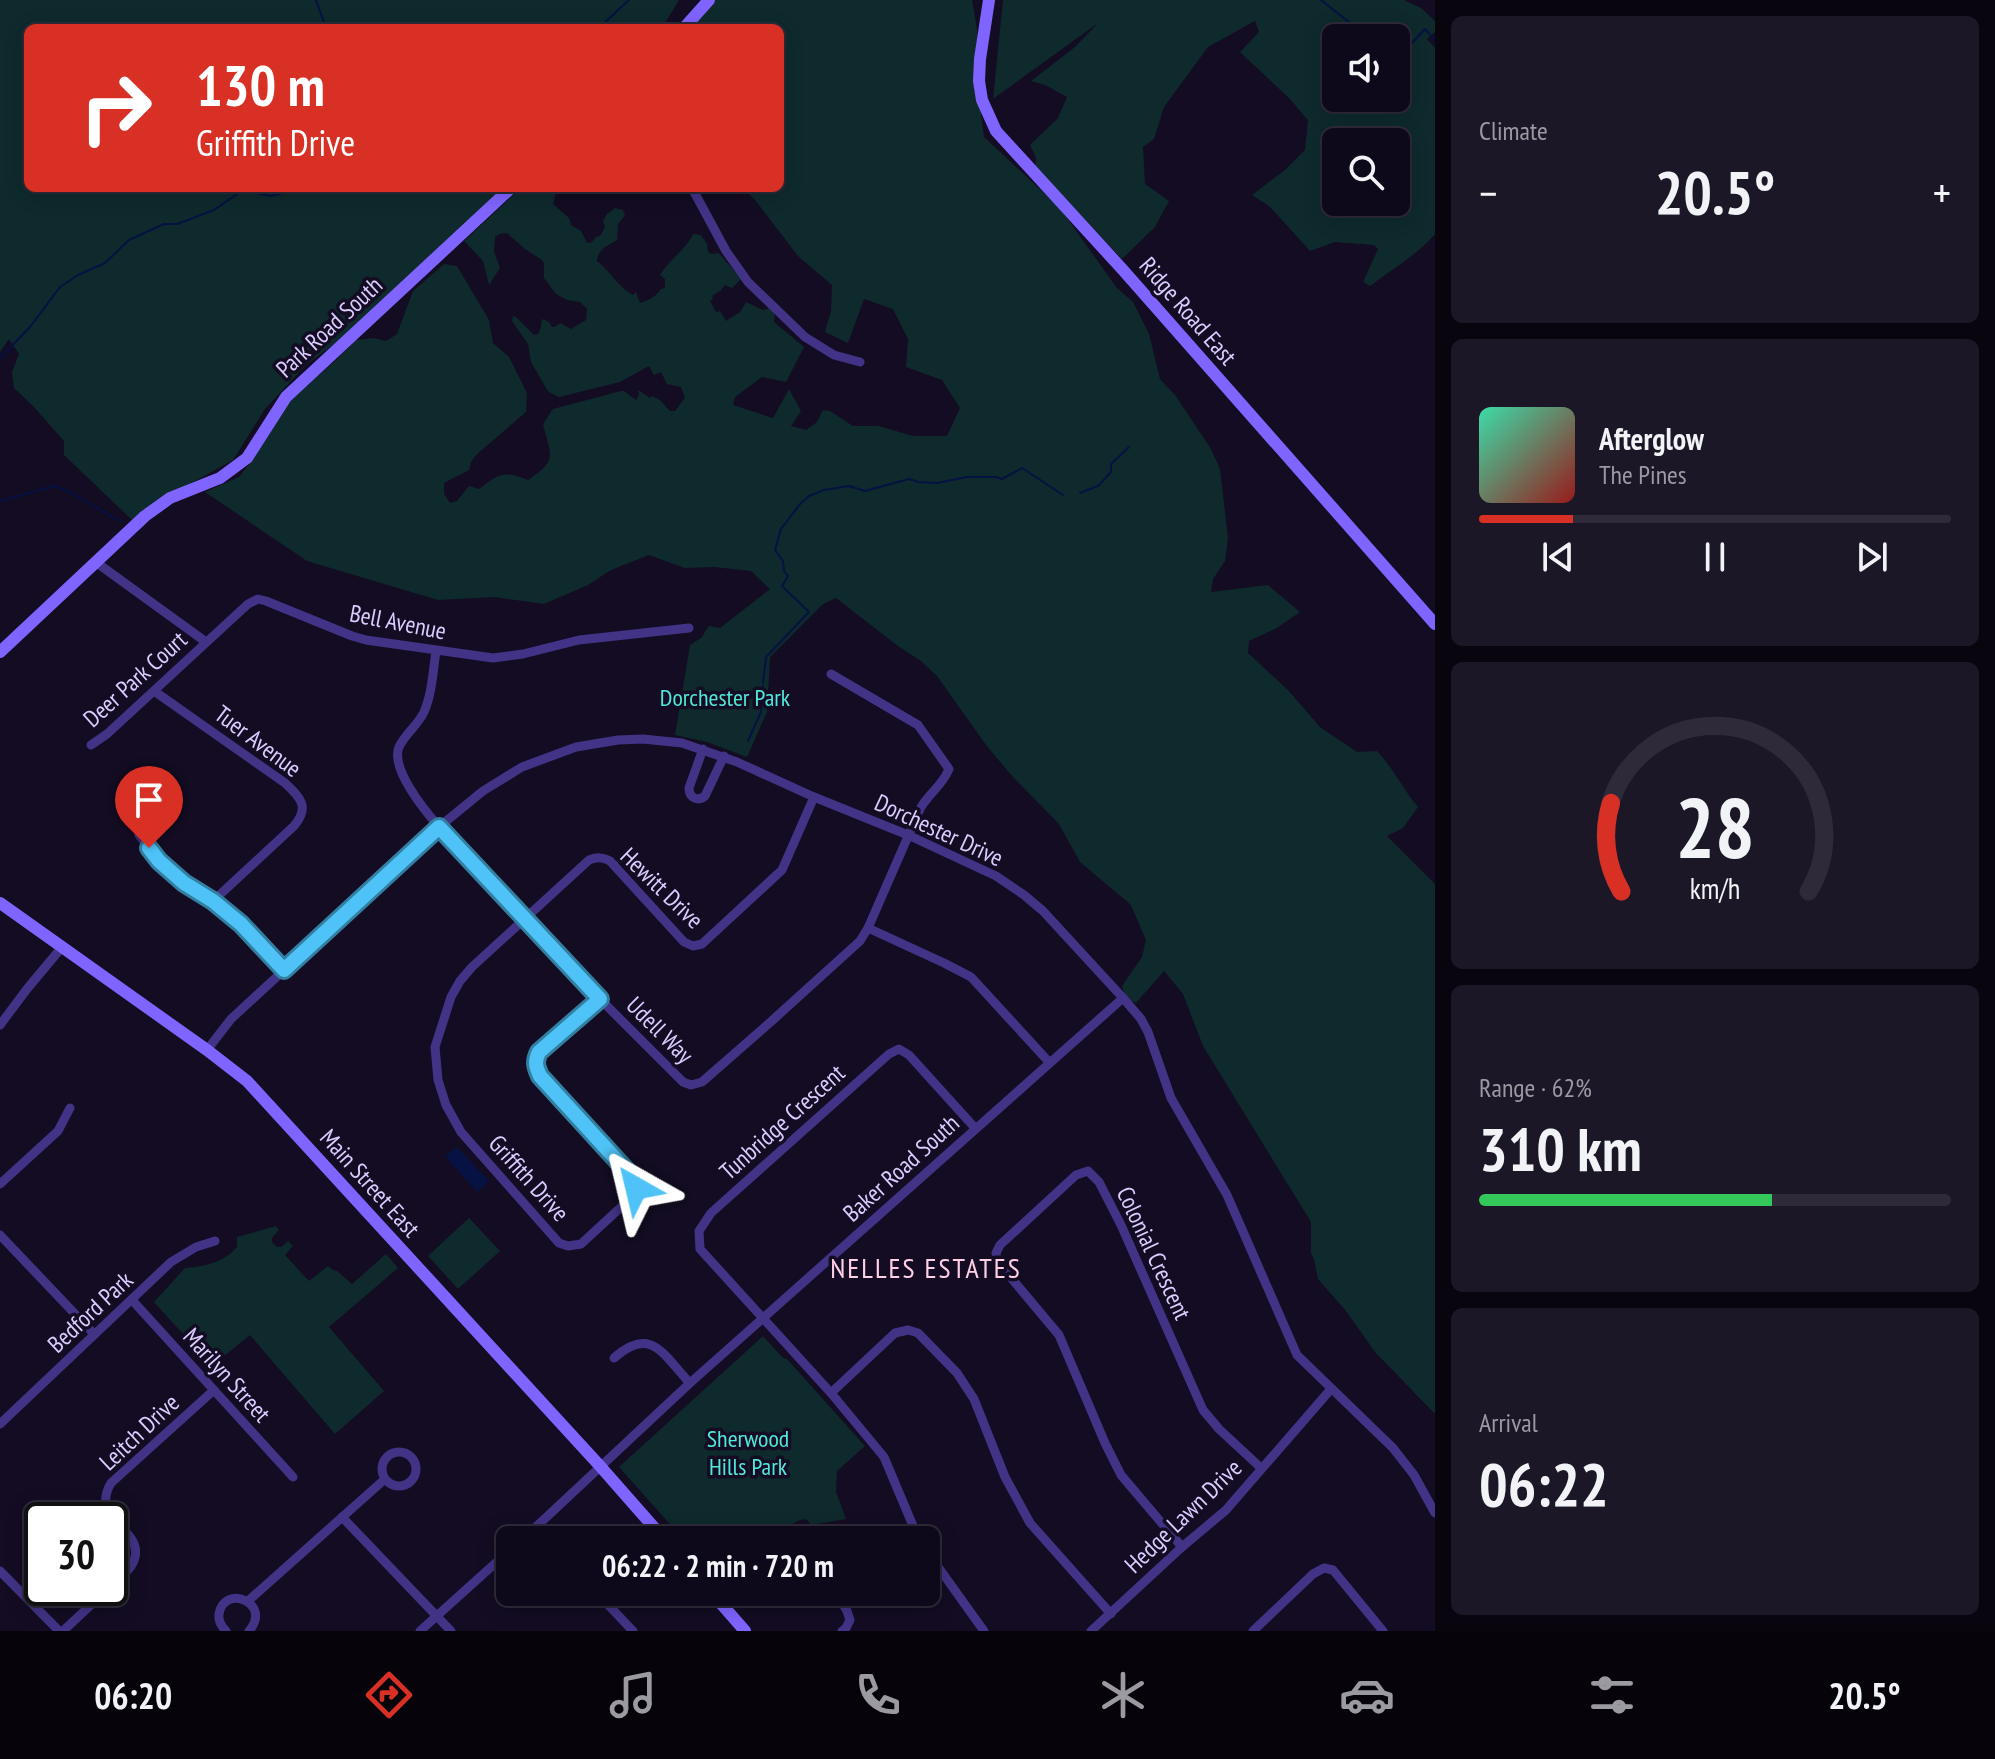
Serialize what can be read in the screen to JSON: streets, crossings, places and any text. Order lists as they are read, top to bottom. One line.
{"streets":{"main road":["Ridge Road East","Park Road South","Main Street East"],"street":["Bell Avenue","Deer Park Court","Tuer Avenue","Dorchester Drive","Hewitt Drive","Udell Way","Tunbridge Crescent","Baker Road South","Griffith Drive","Colonial Crescent","Bedford Park","Marilyn Street","Leitch Drive","Hedge Lawn Drive"]},"crossings":[["Bell Avenue","Deer Park Court"],["Bell Avenue","Udell Way"],["Deer Park Court","Tuer Avenue"],["Dorchester Drive","Hewitt Drive"],["Dorchester Drive","Udell Way"],["Dorchester Drive","Baker Road South"],["Dorchester Drive","Main Street East"],["Dorchester Drive","Hedge Lawn Drive"],["Hewitt Drive","Udell Way"],["Hewitt Drive","Griffith Drive"],["Udell Way","Griffith Drive"],["Tunbridge Crescent","Baker Road South"],["Baker Road South","Main Street East"],["Colonial Crescent","Hedge Lawn Drive"],["Bedford Park","Marilyn Street"],["Marilyn Street","Leitch Drive"]],"districts":["NELLES ESTATES"],"parks":["Dorchester Park","Sherwood Hills Park"],"page":{"tile":["Climate",["Range · 62%","310 km"],["Arrival","06:22"]],"turn":["130 m","Griffith Drive"],"heat":["−","20.5°","+"],"song":["Afterglow","The Pines"],"limit":"30","trip":"06:22 · 2 min · 720 m","tabs":["06:20","20.5°"],"gauge":["28","km/h"]}}
